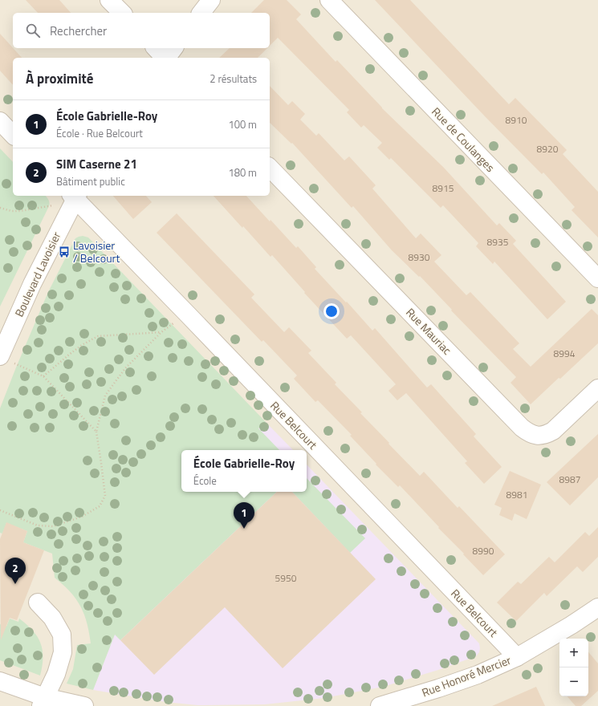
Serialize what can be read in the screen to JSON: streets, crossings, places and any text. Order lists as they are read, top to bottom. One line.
{"streets":{"street":["Rue de Coulanges","Boulevard Lavoisier","Rue Mauriac","Rue Belcourt","Rue Honoré Mercier"]},"crossings":[["Boulevard Lavoisier","Rue Belcourt"],["Rue Belcourt","Rue Honoré Mercier"]],"places":{"bus stop":["Lavoisier / Belcourt"]},"house_numbers":["8910","8920","8915","8935","8930","8994","8987","8981","8990","5950"],"page":{"search":"Rechercher","heading":["À proximité","2 résultats"],"list":[{"mark":"1","name":"École Gabrielle-Roy","note":"École · Rue Belcourt","value":"100 m"},{"mark":"2","name":"SIM Caserne 21","note":"Bâtiment public","value":"180 m"}],"popup":["École Gabrielle-Roy","École"],"pins":["1","2"],"map_buttons":["+","−"]}}
